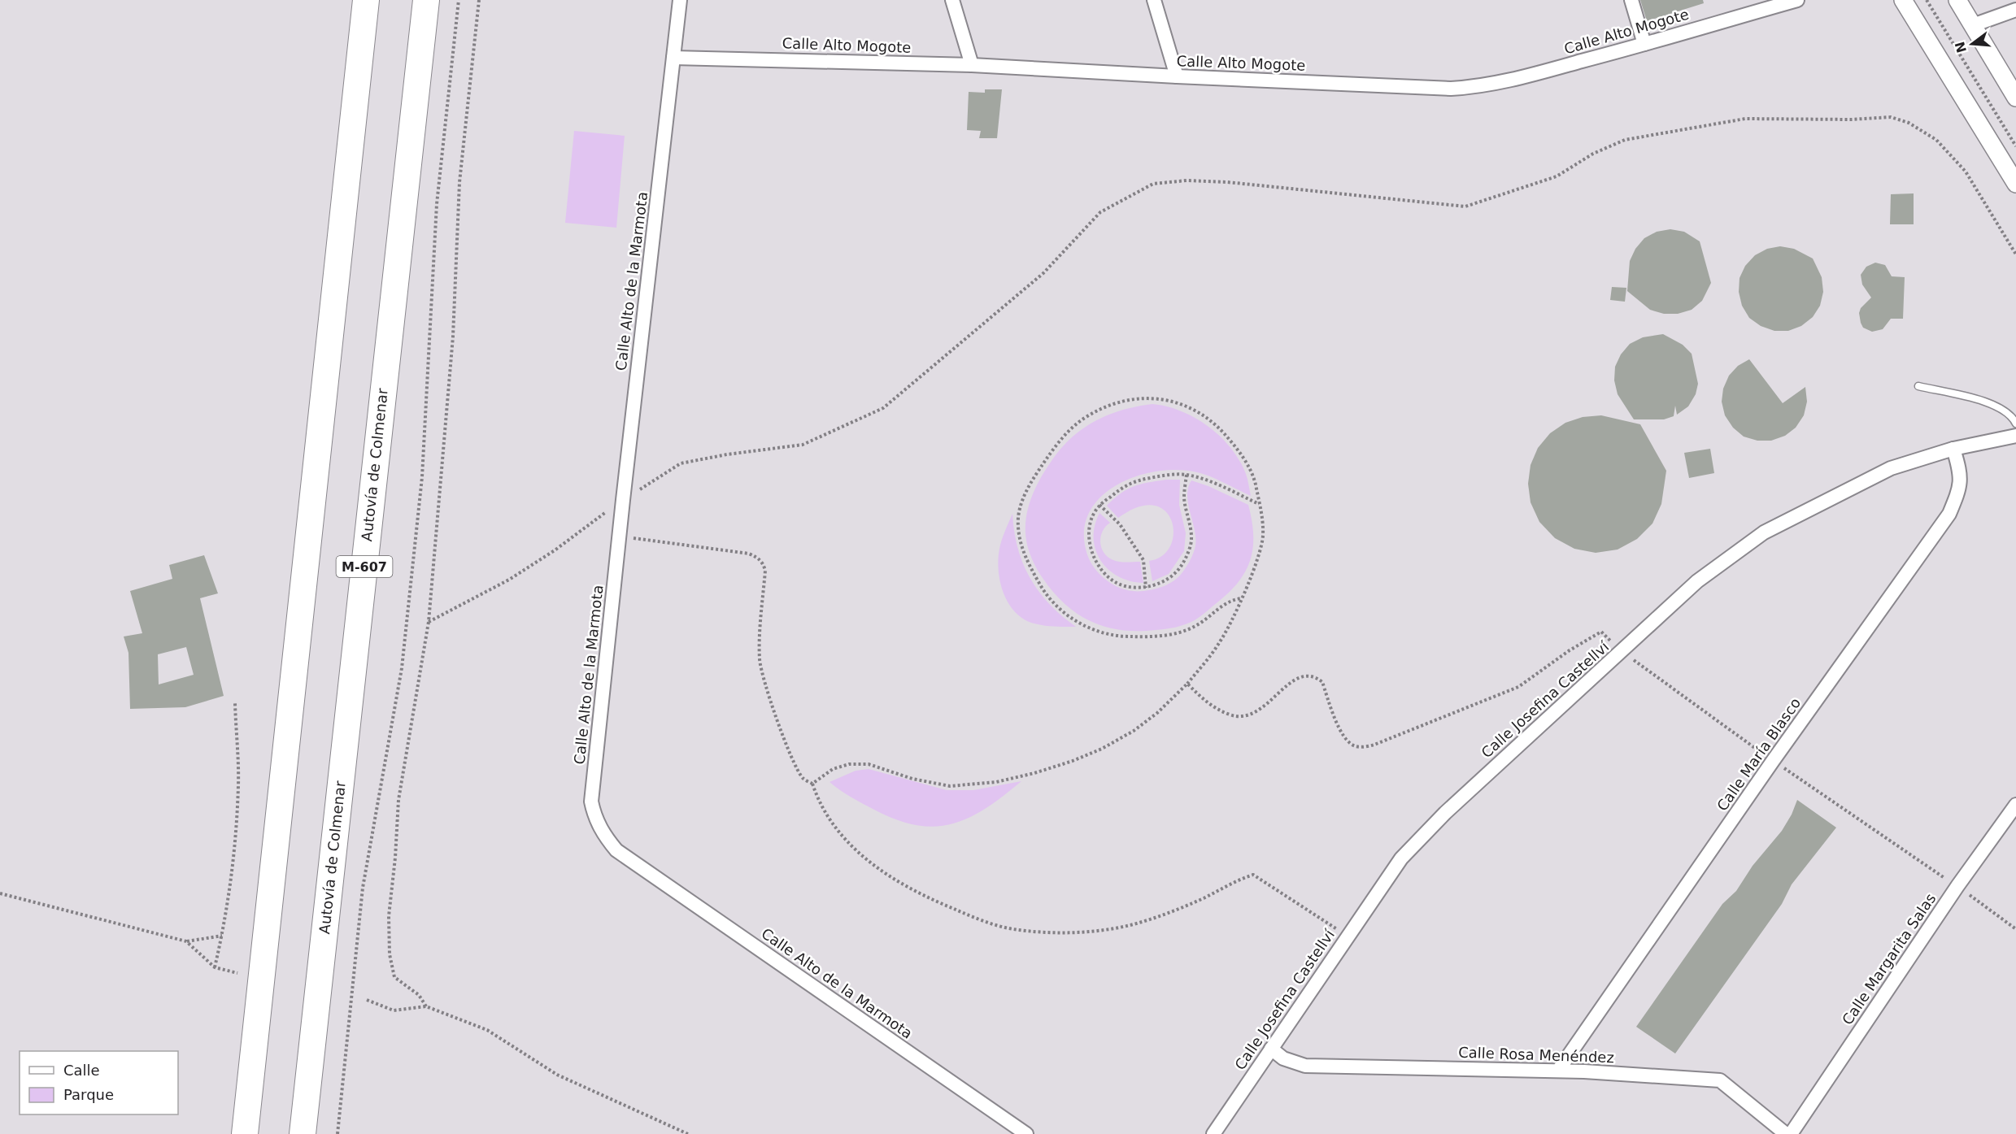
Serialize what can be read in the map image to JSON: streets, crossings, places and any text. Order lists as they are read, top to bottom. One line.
{"streets":{"highway":["Autovía de Colmenar","M-607"],"street":["Calle Alto Mogote","Calle Alto de la Marmota","Calle Josefina Castellví","Calle María Blasco","Calle Margarita Salas","Calle Rosa Menéndez"]},"crossings":[["Calle Alto Mogote","Calle Alto de la Marmota"],["Calle Josefina Castellví","Calle María Blasco"],["Calle Josefina Castellví","Calle Rosa Menéndez"],["Calle María Blasco","Calle Rosa Menéndez"]],"legend":["Calle","Parque"],"north":"left"}
